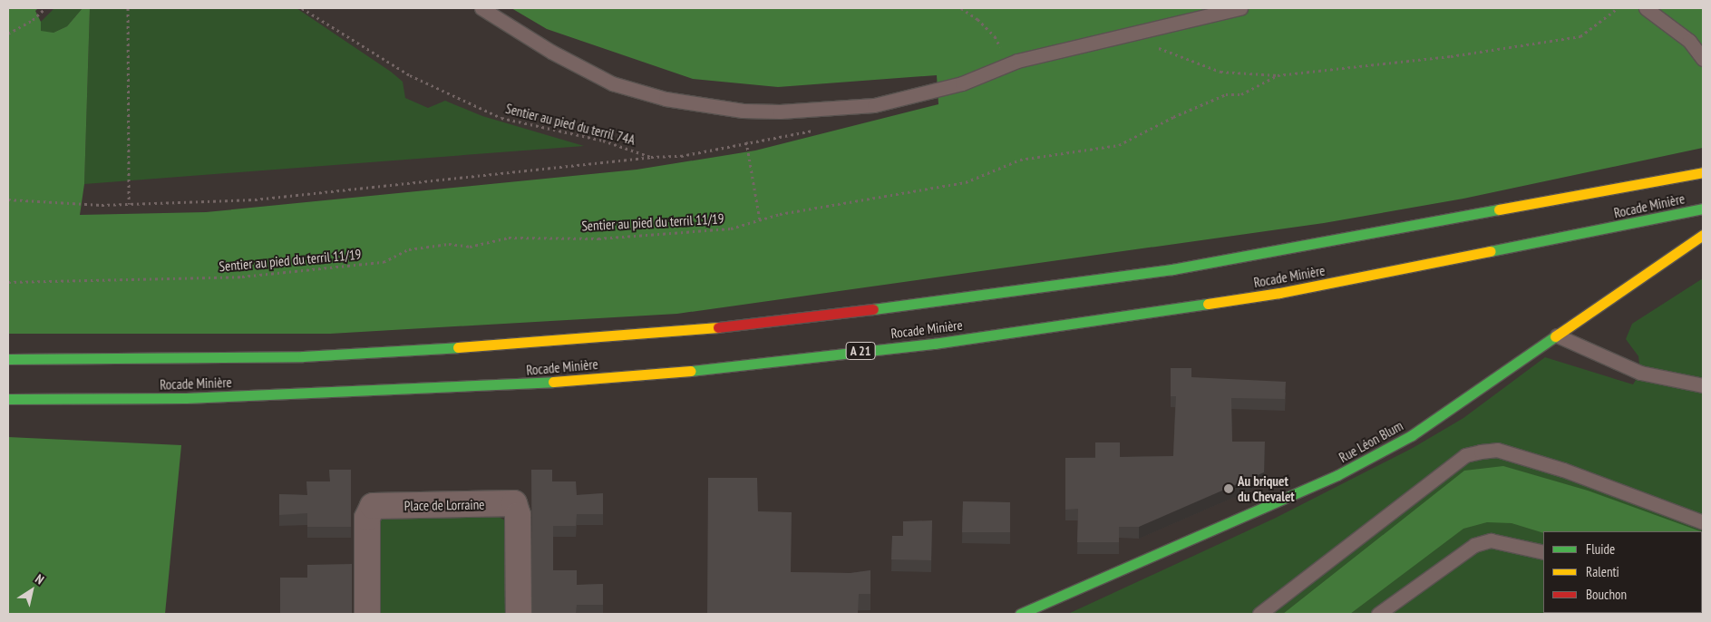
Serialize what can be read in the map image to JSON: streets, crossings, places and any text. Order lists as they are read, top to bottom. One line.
{"streets":{"main road":["Rocade Minière","A 21","Rue Léon Blum"],"street":["Place de Lorraine"],"path":["Sentier au pied du terril 74A","Sentier au pied du terril 11/19"]},"places":["Au briquet du Chevalet"],"legend":["Fluide","Ralenti","Bouchon"],"north":"top right"}
